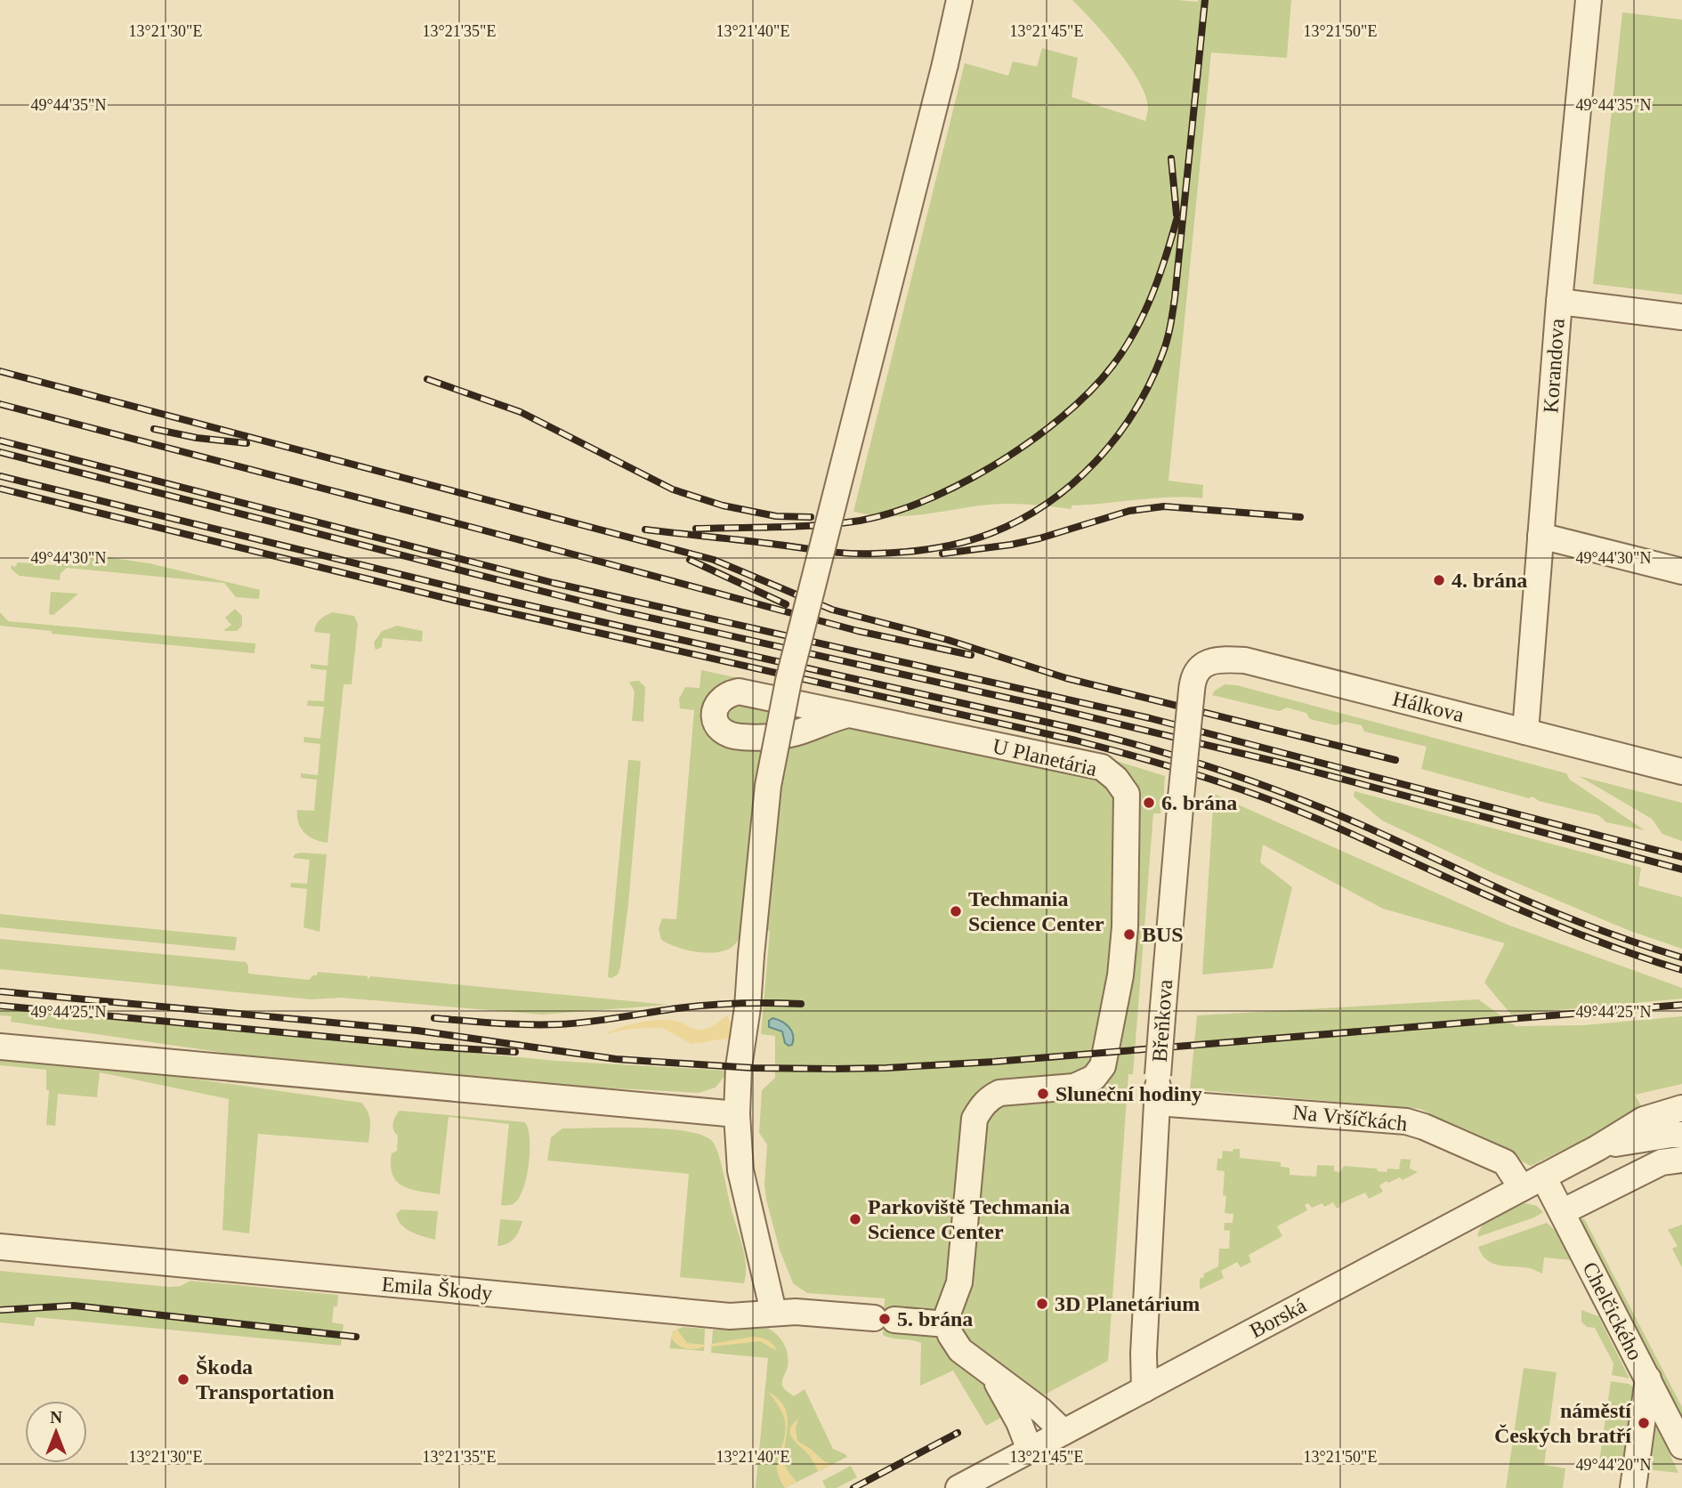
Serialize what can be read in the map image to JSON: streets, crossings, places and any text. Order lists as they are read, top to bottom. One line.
{"streets":{"street":["Korandova","Hálkova","U Planetária","Břeňkova","Na Vršíčkách","Emila Škody","Chelčického","Borská"]},"crossings":[["Korandova","Hálkova"],["Hálkova","Břeňkova"],["U Planetária","Emila Škody"],["Břeňkova","Na Vršíčkách"],["Břeňkova","Borská"],["Na Vršíčkách","Borská"],["Chelčického","Borská"]],"places":["4. brána","6. brána","Techmania Science Center","BUS","Sluneční hodiny","Parkoviště Techmania Science Center","3D Planetárium","5. brána","Škoda Transportation","náměstí Českých bratří"],"north":"top","coordinates":["13°21'30\"E","13°21'35\"E","13°21'40\"E","13°21'45\"E","13°21'50\"E","49°44'35\"N","49°44'30\"N","49°44'25\"N","49°44'20\"N"]}
